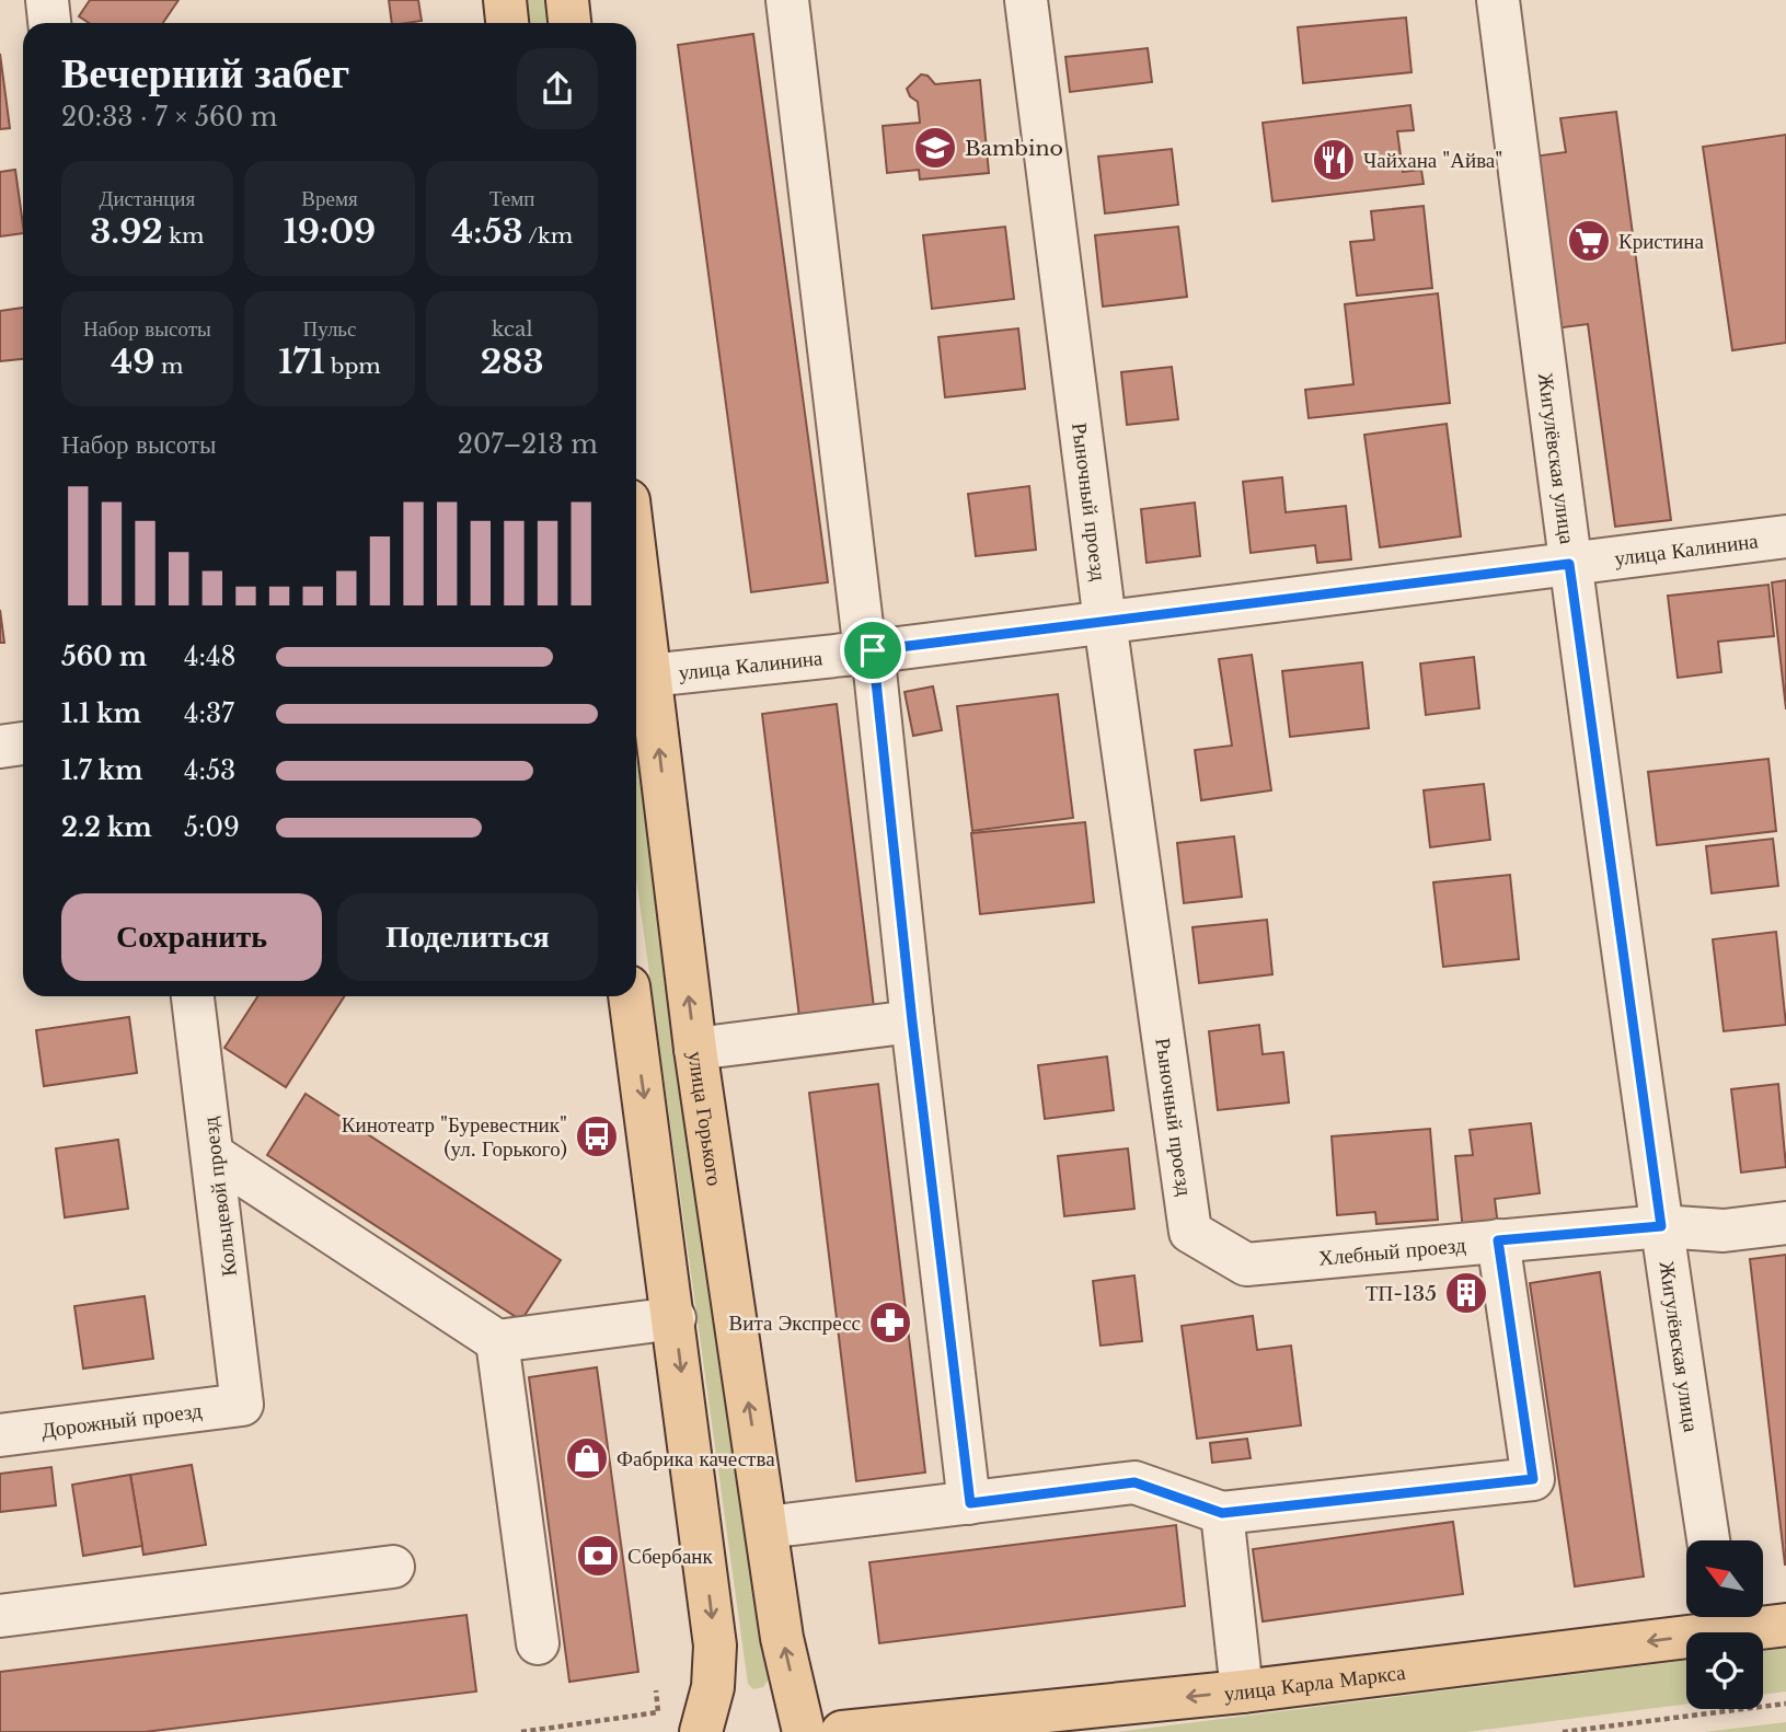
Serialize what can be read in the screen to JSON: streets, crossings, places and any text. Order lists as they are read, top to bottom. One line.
{"streets":{"main road":["улица Горького","улица Карла Маркса"],"street":["Жигулёвская улица","Рыночный проезд","улица Калинина","Кольцевой проезд","Хлебный проезд","Дорожный проезд"]},"crossings":[["Жигулёвская улица","улица Калинина"],["Жигулёвская улица","Хлебный проезд"],["Рыночный проезд","улица Калинина"],["Рыночный проезд","Хлебный проезд"],["улица Калинина","улица Горького"],["Кольцевой проезд","Дорожный проезд"]],"one_way":["улица Карла Маркса"],"places":{"school or university":["Bambino"],"restaurant":["Чайхана \"Айва\""],"supermarket":["Кристина"],"bus stop":["Кинотеатр \"Буревестник\" (ул. Горького)"],"building":["ТП-135"],"pharmacy":["Вита Экспресс"],"shop":["Фабрика качества"],"bank":["Сбербанк"]},"north":"top left","page":{"heading":["Вечерний забег","20:33 · 7 × 560 m"],"stats":[["Дистанция","3.92 km"],["Время","19:09"],["Темп","4:53 /km"],["Набор высоты","49 m"],["Пульс","171 bpm"],["kcal","283"]],"chart":["Набор высоты","207–213 m"],"list":[{"name":"560 m","note":"4:48"},{"name":"1.1 km","note":"4:37"},{"name":"1.7 km","note":"4:53"},{"name":"2.2 km","note":"5:09"}],"buttons":["Сохранить","Поделиться"]}}
